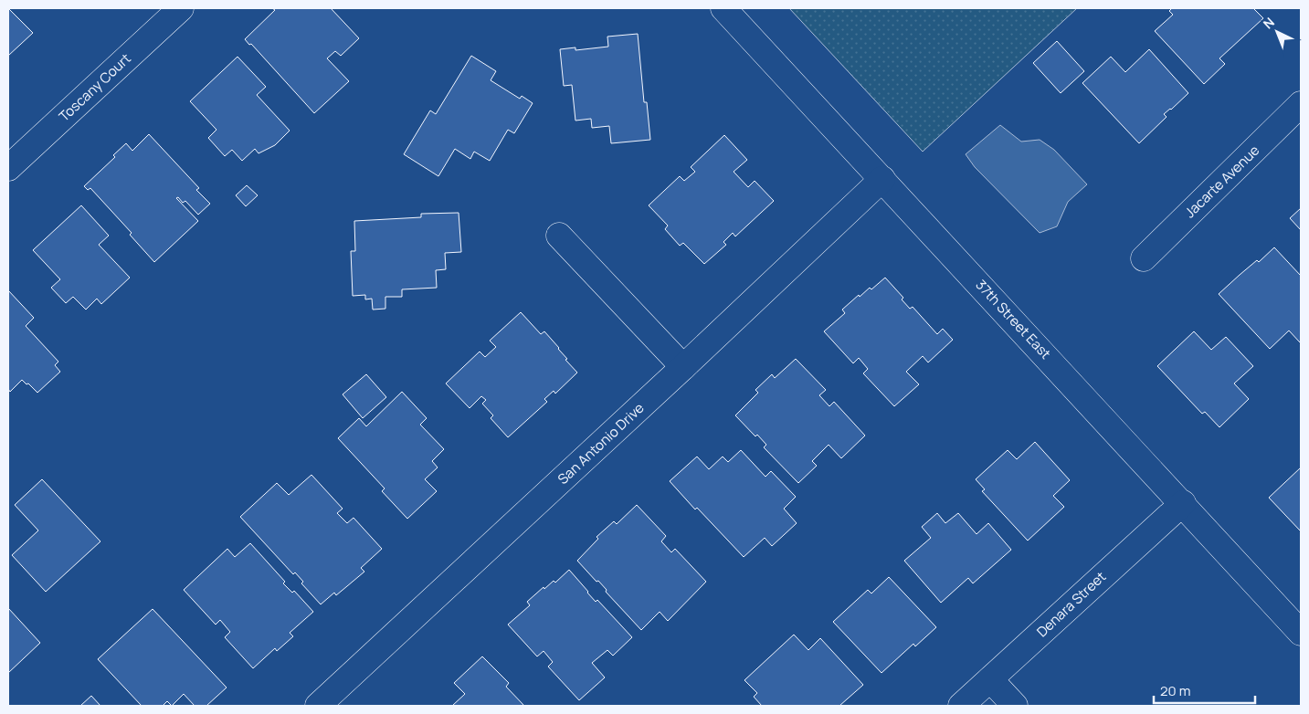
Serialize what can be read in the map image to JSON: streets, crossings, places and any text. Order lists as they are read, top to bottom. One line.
{"streets":{"street":["Toscany Court","Jacarte Avenue","37th Street East","San Antonio Drive","Denara Street"]},"crossings":[["37th Street East","San Antonio Drive"],["37th Street East","Denara Street"]],"scale_bar":"20 m","north":"top left"}
